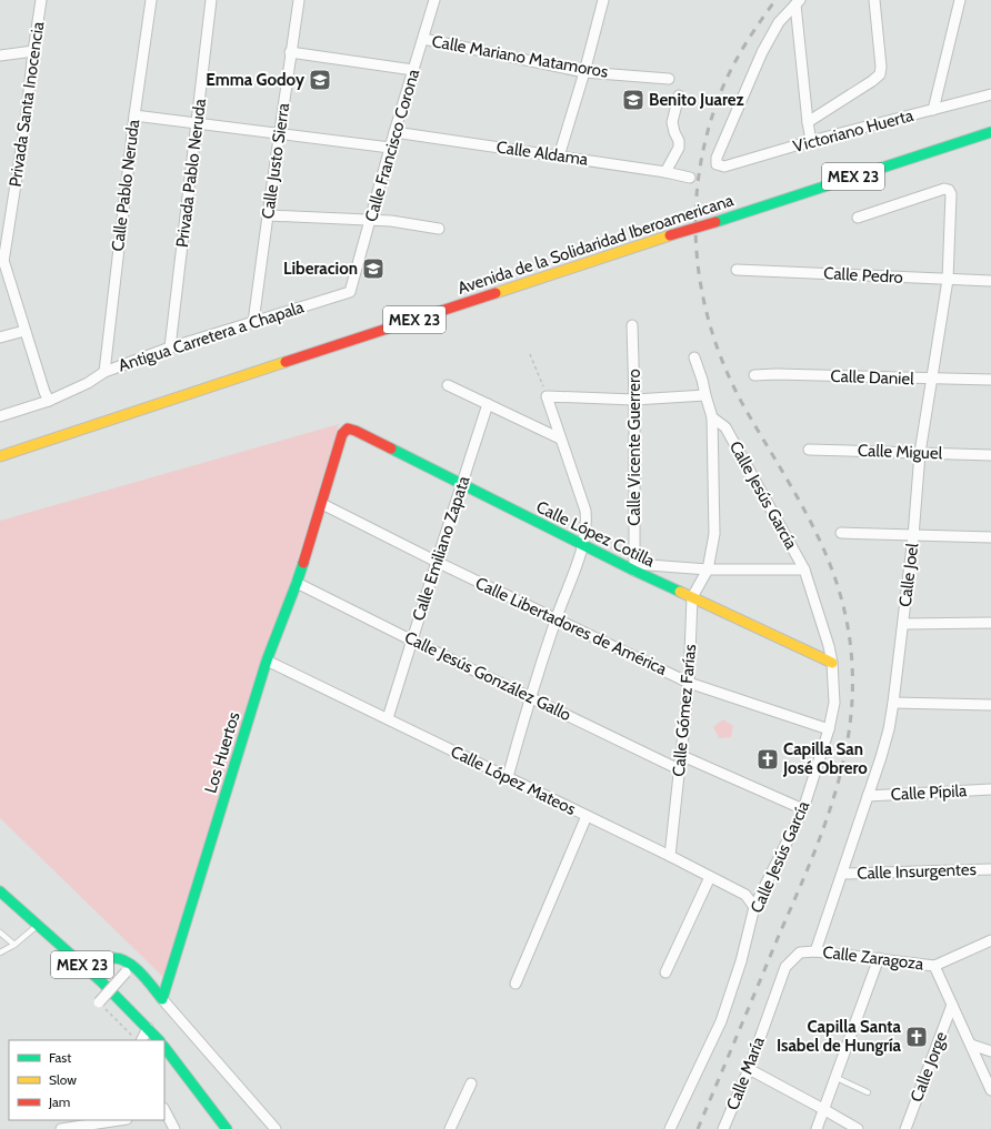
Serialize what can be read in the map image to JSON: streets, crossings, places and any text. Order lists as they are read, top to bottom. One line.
{"streets":{"main road":["MEX 23","Avenida de la Solidaridad Iberoamericana","Calle López Cotilla","Los Huertos"],"street":["Calle Mariano Matamoros","Privada Santa Inocencia","Victoriano Huerta","Calle Francisco Corona","Calle Aldama","Calle Justo Sierra","Privada Pablo Neruda","Calle Pablo Neruda","Calle Pedro","Antigua Carretera a Chapala","Calle Daniel","Calle Vicente Guerrero","Calle Miguel","Calle Jesús García","Calle Emiliano Zapata","Calle Joel","Calle Libertadores de América","Calle Jesús González Gallo","Calle Gómez Farías","Calle López Mateos","Calle Pípila","Calle Insurgentes","Calle Zaragoza","Calle Jorge","Calle María"]},"crossings":[["Calle Mariano Matamoros","Calle Francisco Corona"],["Calle Mariano Matamoros","Calle Justo Sierra"],["Calle Francisco Corona","Calle Aldama"],["Calle Francisco Corona","Antigua Carretera a Chapala"],["Calle Justo Sierra","Antigua Carretera a Chapala"],["Privada Pablo Neruda","Antigua Carretera a Chapala"],["Calle Pablo Neruda","Antigua Carretera a Chapala"],["Calle Pedro","Calle Joel"],["Calle Daniel","Calle Joel"],["Calle Vicente Guerrero","Calle López Cotilla"],["Calle Miguel","Calle Joel"],["Calle Jesús García","Calle López Cotilla"],["Calle Jesús García","Calle Libertadores de América"],["Calle Jesús García","Calle Gómez Farías"],["Calle Jesús García","Calle López Mateos"],["Calle López Cotilla","Calle Emiliano Zapata"],["Calle López Cotilla","Calle Gómez Farías"],["Calle López Cotilla","Los Huertos"],["Calle Emiliano Zapata","Calle Libertadores de América"],["Calle Emiliano Zapata","Calle Jesús González Gallo"],["Calle Emiliano Zapata","Calle López Mateos"],["Calle Joel","Calle Pípila"],["Calle Joel","Calle Insurgentes"],["Calle Joel","Calle Zaragoza"],["Calle Libertadores de América","Calle Gómez Farías"],["Calle Libertadores de América","Los Huertos"],["Calle Jesús González Gallo","Calle Gómez Farías"],["Calle Jesús González Gallo","Los Huertos"],["Calle Gómez Farías","Calle López Mateos"],["Los Huertos","Calle López Mateos"],["Calle Zaragoza","Calle María"]],"places":{"school or university":["Emma Godoy","Benito Juarez","Liberacion"],"church":["Capilla San José Obrero","Capilla Santa Isabel de Hungría"]},"legend":["Fast","Slow","Jam"]}
